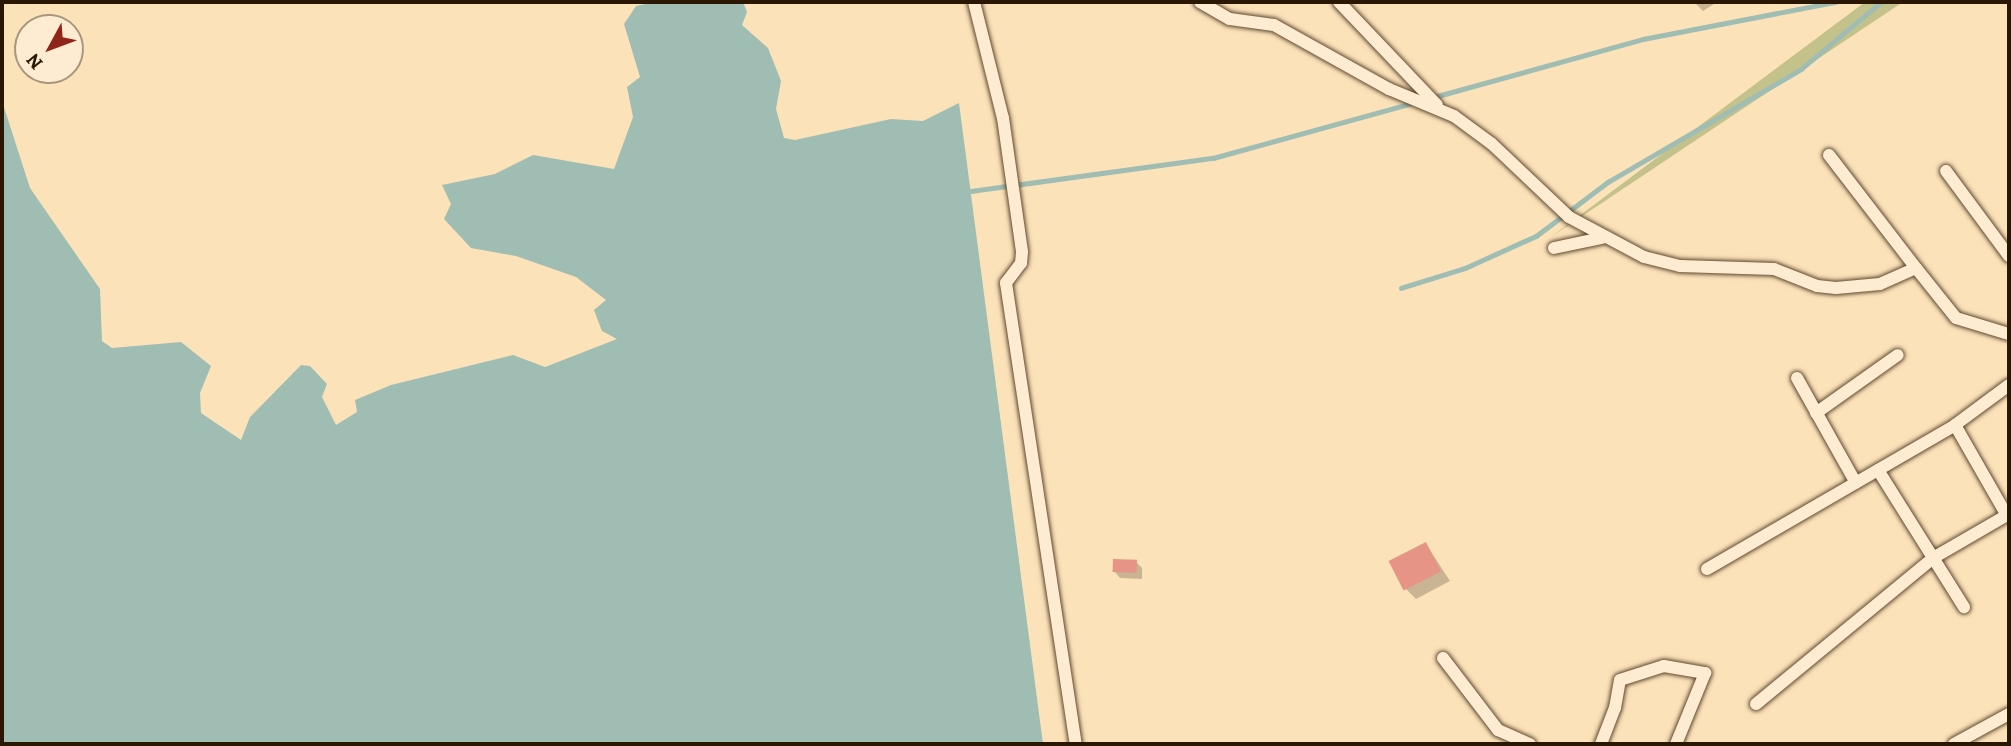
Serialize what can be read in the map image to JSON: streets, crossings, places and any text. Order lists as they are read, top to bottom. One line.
{"north":"bottom left"}
